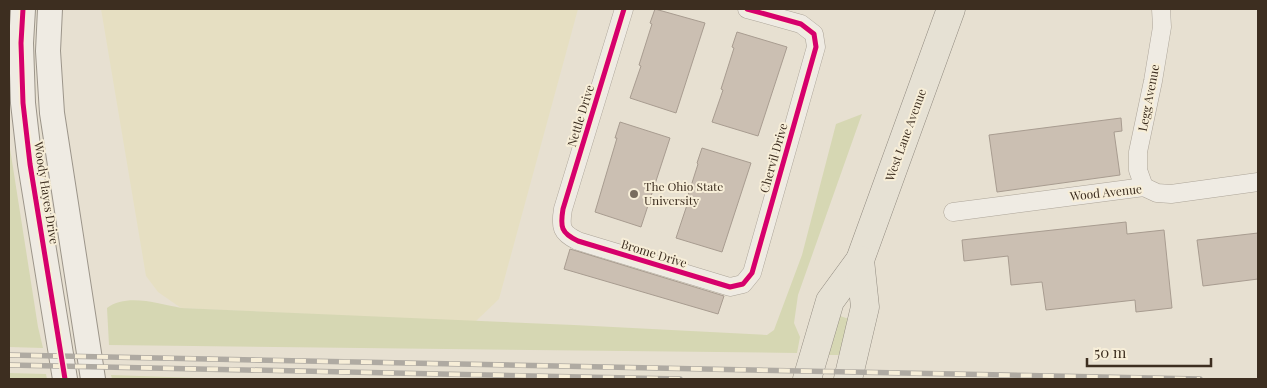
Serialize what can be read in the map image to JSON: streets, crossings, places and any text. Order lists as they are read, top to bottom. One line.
{"streets":{"main road":["West Lane Avenue"],"street":["Legg Avenue","Nettle Drive","Chervil Drive","Woody Hayes Drive","Wood Avenue","Brome Drive"]},"crossings":[["Legg Avenue","Wood Avenue"],["Nettle Drive","Brome Drive"],["Chervil Drive","Brome Drive"]],"places":["The Ohio State University"],"scale_bar":"50 m"}
